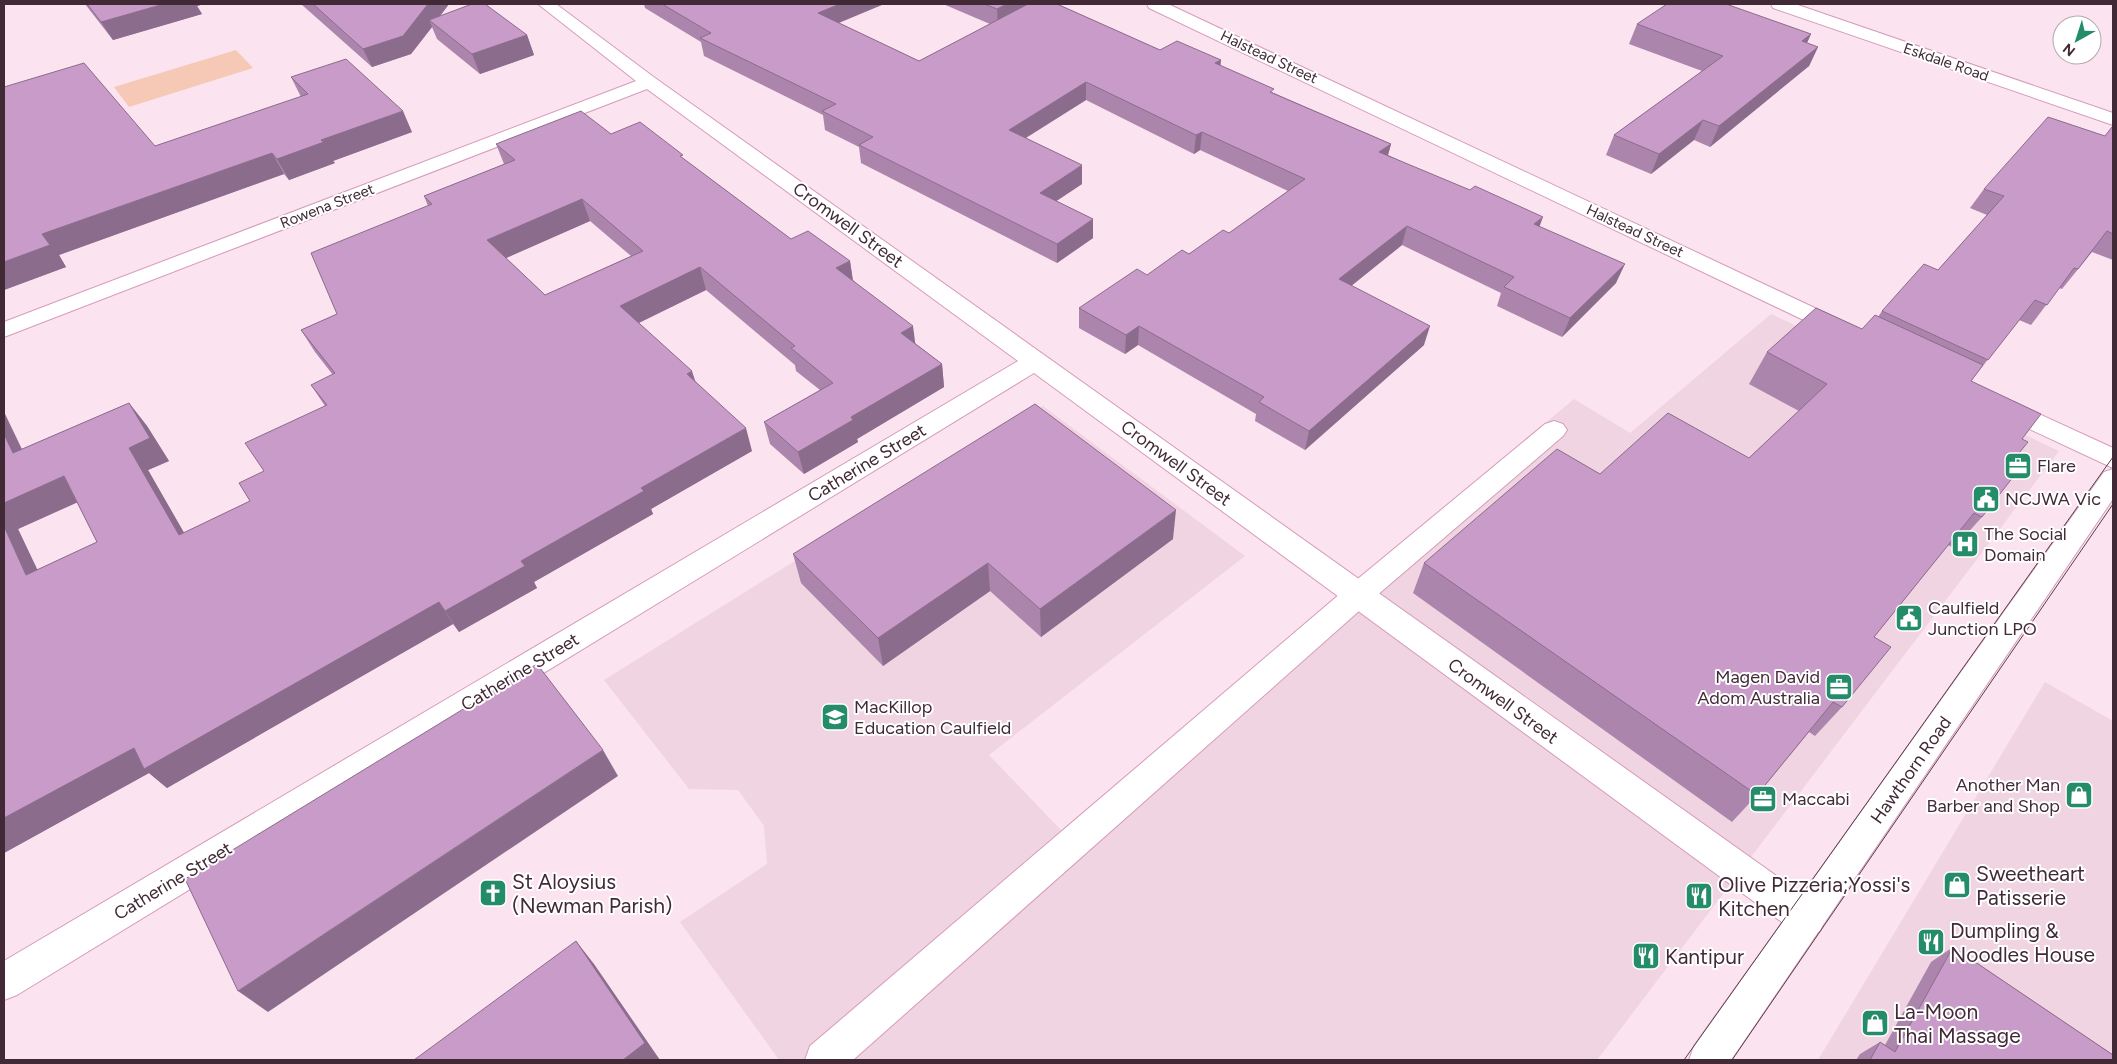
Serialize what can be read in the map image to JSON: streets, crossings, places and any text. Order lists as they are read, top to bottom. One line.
{"streets":{"street":["Halstead Street","Eskdale Road","Rowena Street","Cromwell Street","Catherine Street","Hawthorn Road"]},"crossings":[["Rowena Street","Cromwell Street"],["Cromwell Street","Catherine Street"],["Cromwell Street","Hawthorn Road"]],"places":{"office":["Flare","Magen David Adom Australia","Maccabi"],"public building":["NCJWA Vic","Caulfield Junction LPO"],"hospital":["The Social Domain"],"school or university":["MacKillop Education Caulfield"],"shop":["Another Man Barber and Shop","Sweetheart Patisserie","La-Moon Thai Massage"],"church":["St Aloysius (Newman Parish)"],"restaurant":["Olive Pizzeria;Yossi's Kitchen","Dumpling & Noodles House","Kantipur"]},"north":"bottom left"}
